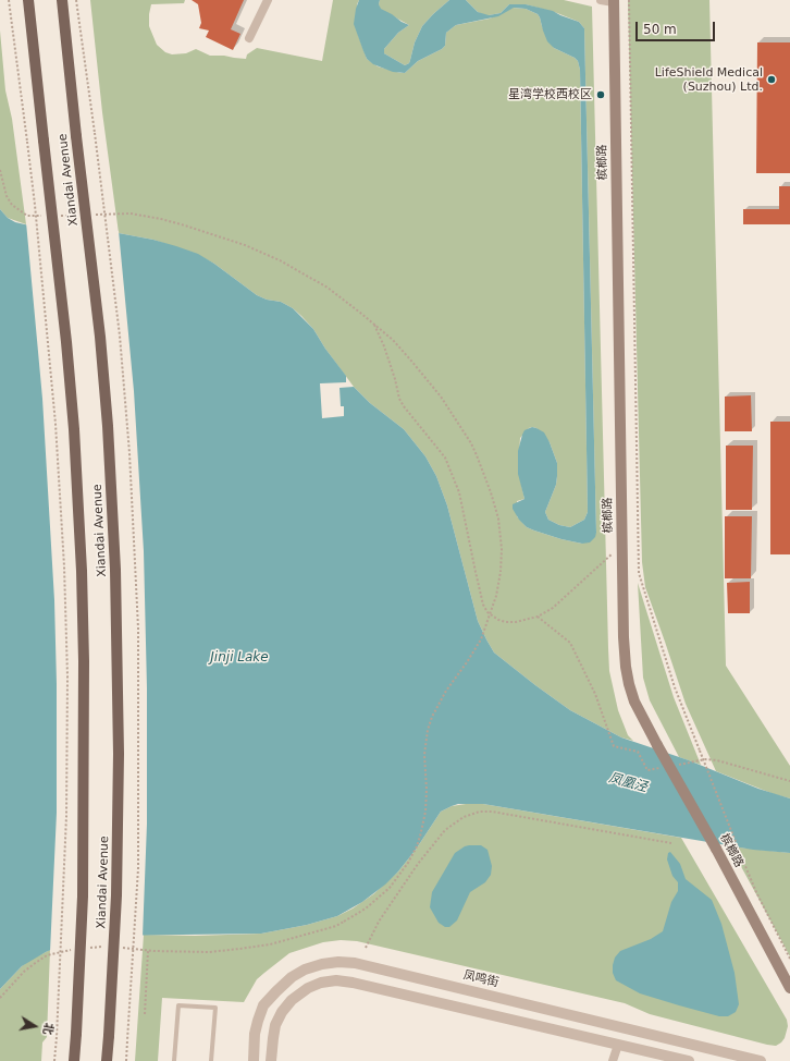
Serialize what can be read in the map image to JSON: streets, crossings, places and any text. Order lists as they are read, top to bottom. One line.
{"streets":{"main road":["槟榔路","Xiandai Avenue"],"street":["凤鸣街"]},"water":["Jinji Lake","凤凰泾"],"places":["LifeShield Medical (Suzhou) Ltd.","星湾学校西校区"],"scale_bar":"50 m","north":"right"}
